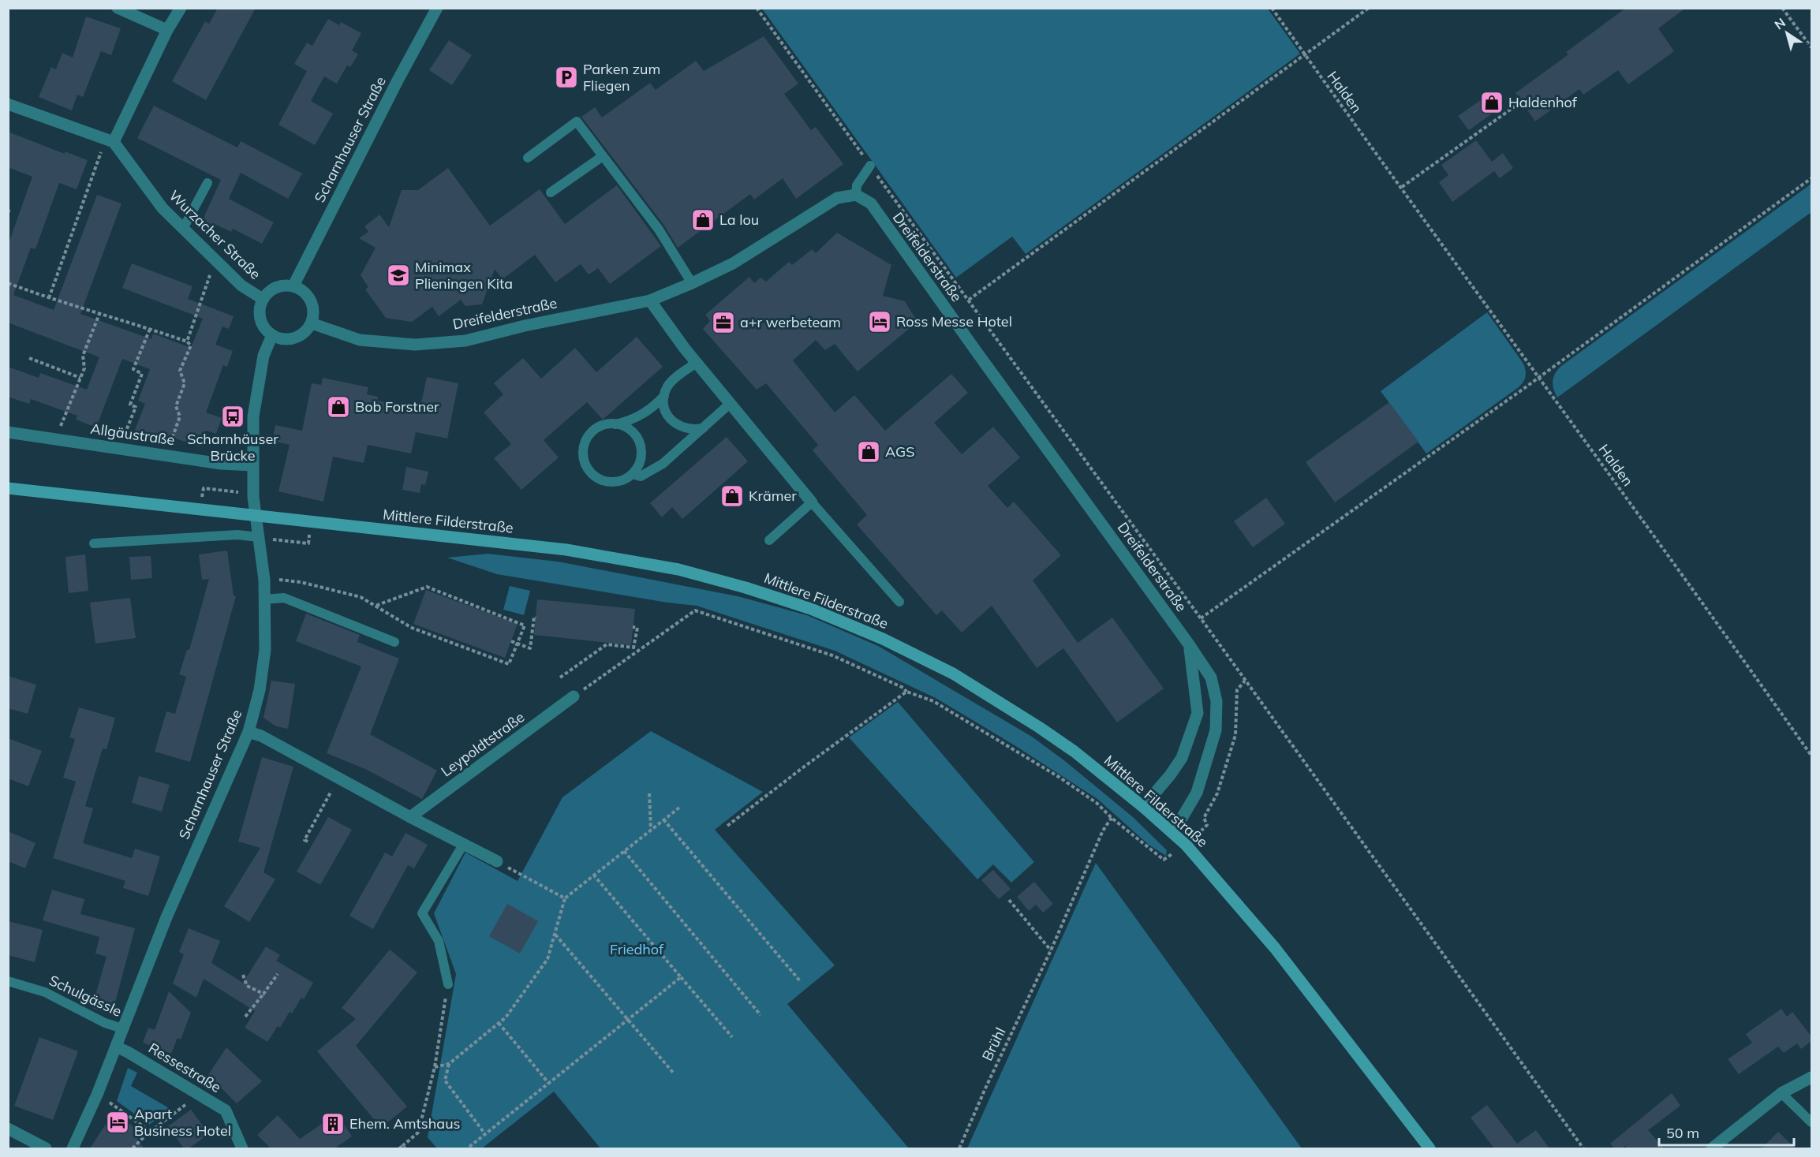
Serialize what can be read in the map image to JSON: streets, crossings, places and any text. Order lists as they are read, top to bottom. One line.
{"streets":{"main road":["Mittlere Filderstraße"],"street":["Scharnhauser Straße","Wurzacher Straße","Dreifelderstraße","Allgäustraße","Leypoldtstraße","Ressestraße"],"lane":["Schulgässle"],"path":["Halden","Brühl"]},"crossings":[["Scharnhauser Straße","Wurzacher Straße"],["Scharnhauser Straße","Dreifelderstraße"],["Scharnhauser Straße","Allgäustraße"],["Scharnhauser Straße","Schulgässle"],["Scharnhauser Straße","Ressestraße"],["Wurzacher Straße","Dreifelderstraße"],["Dreifelderstraße","Mittlere Filderstraße"]],"parks":["Friedhof"],"places":{"parking":["Parken zum Fliegen"],"shop":["Haldenhof","La lou","Bob Forstner","AGS","Krämer"],"school or university":["Minimax Plieningen Kita"],"hotel":["Ross Messe Hotel","Apart Business Hotel"],"office":["a+r werbeteam"],"bus stop":["Scharnhäuser Brücke"],"building":["Ehem. Amtshaus"]},"scale_bar":"50 m","north":"top left"}
